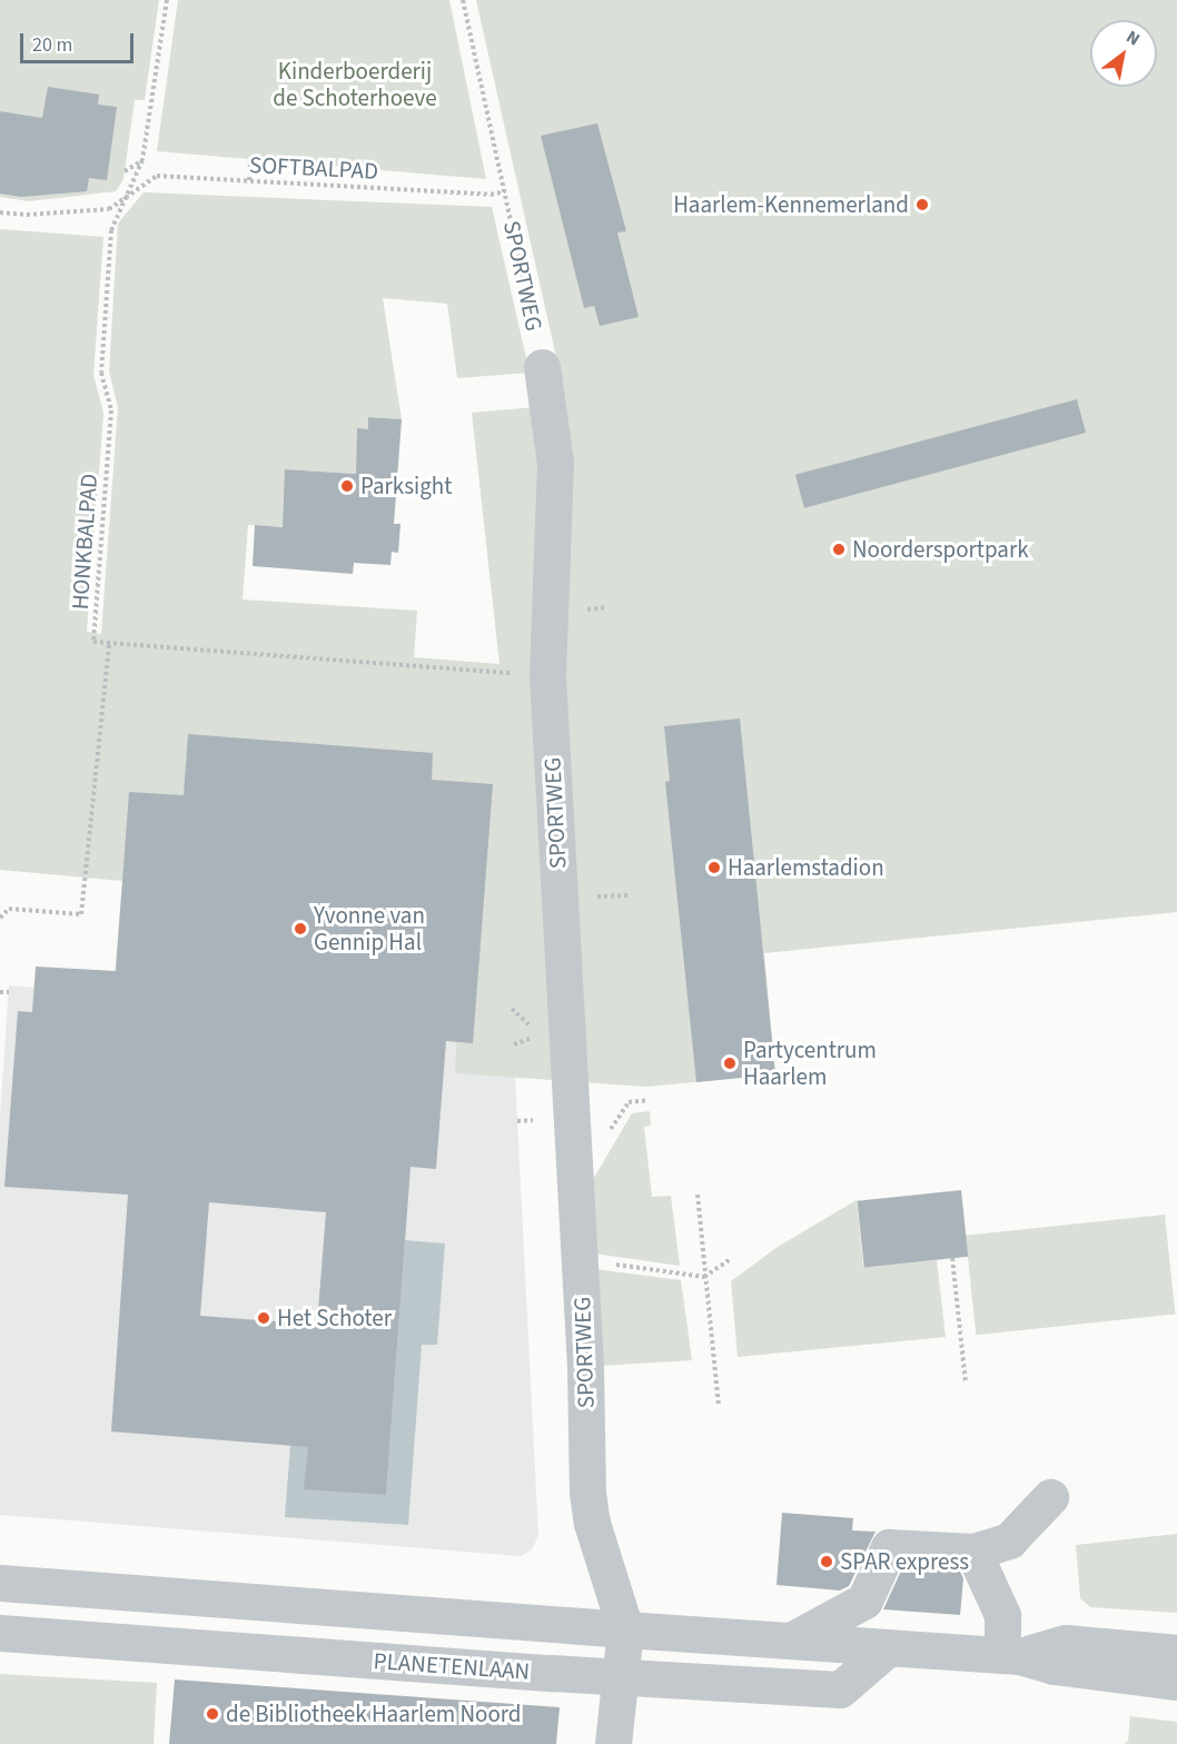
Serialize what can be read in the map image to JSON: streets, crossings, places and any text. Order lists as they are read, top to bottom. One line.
{"streets":{"street":["SPORTWEG","PLANETENLAAN"],"path":["SOFTBALPAD","HONKBALPAD"]},"crossings":[["SOFTBALPAD","SPORTWEG"],["SOFTBALPAD","HONKBALPAD"],["SPORTWEG","PLANETENLAAN"]],"parks":["Kinderboerderij de Schoterhoeve"],"places":["Haarlem-Kennemerland","Parksight","Noordersportpark","Haarlemstadion","Yvonne van Gennip Hal","Partycentrum Haarlem","Het Schoter","SPAR express","de Bibliotheek Haarlem Noord"],"scale_bar":"20 m","north":"top right"}
